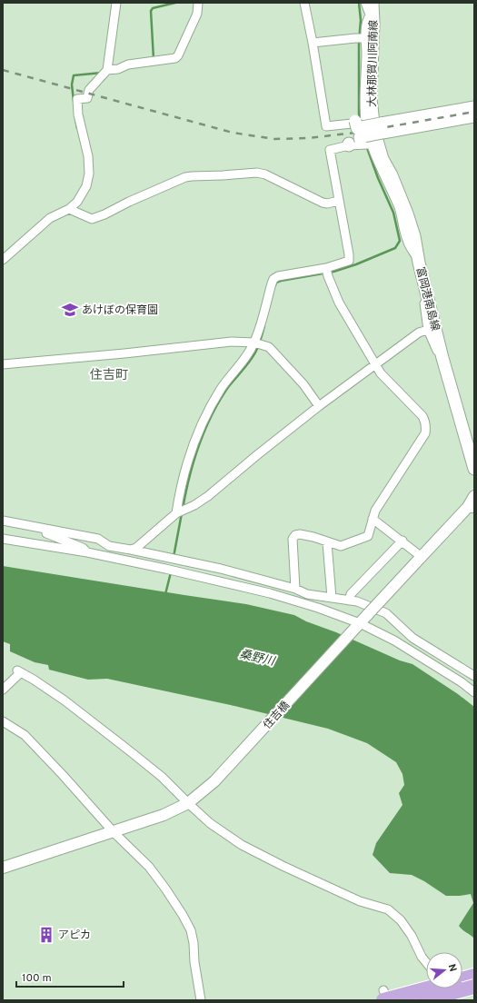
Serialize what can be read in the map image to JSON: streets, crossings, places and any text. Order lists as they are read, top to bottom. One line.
{"streets":{"main road":["大林那賀川阿南線","富岡港南島線"],"street":["住吉橋"]},"crossings":[["大林那賀川阿南線","富岡港南島線"]],"districts":["住吉町"],"water":["桑野川"],"places":{"school or university":["あけぼの保育園"],"building":["アピカ"]},"scale_bar":"100 m","north":"right"}
